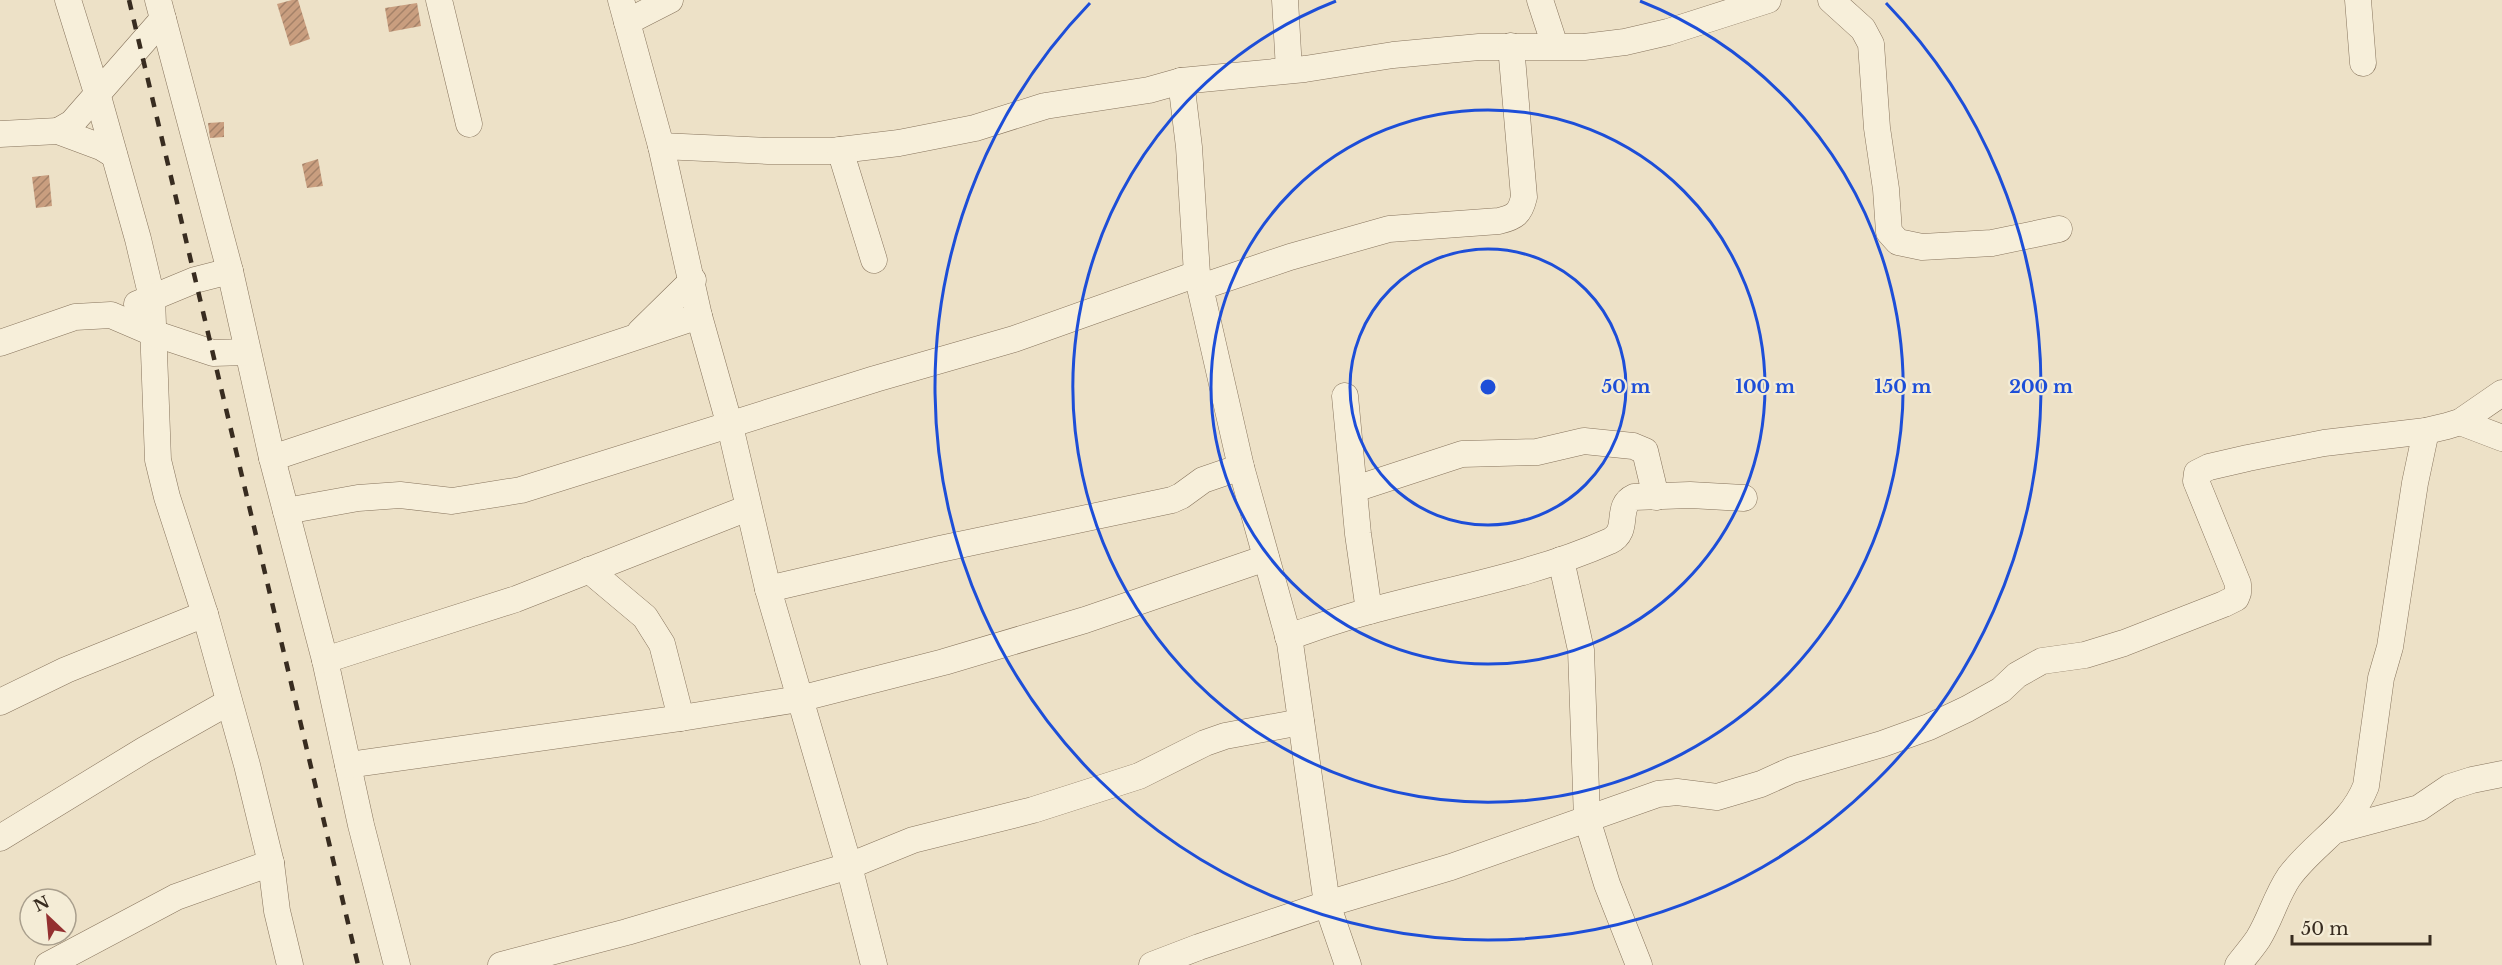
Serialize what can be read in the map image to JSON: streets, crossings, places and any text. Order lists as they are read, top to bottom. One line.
{"scale_bar":"50 m","north":"top left","rings":["50 m","100 m","150 m","200 m"]}
